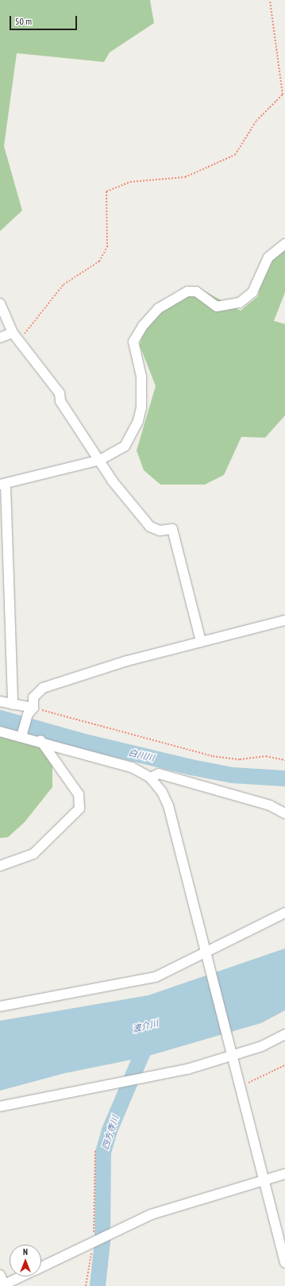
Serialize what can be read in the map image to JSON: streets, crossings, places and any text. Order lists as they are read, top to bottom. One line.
{"water":["白川川","波介川","四方寺川"],"scale_bar":"50 m","north":"top"}
